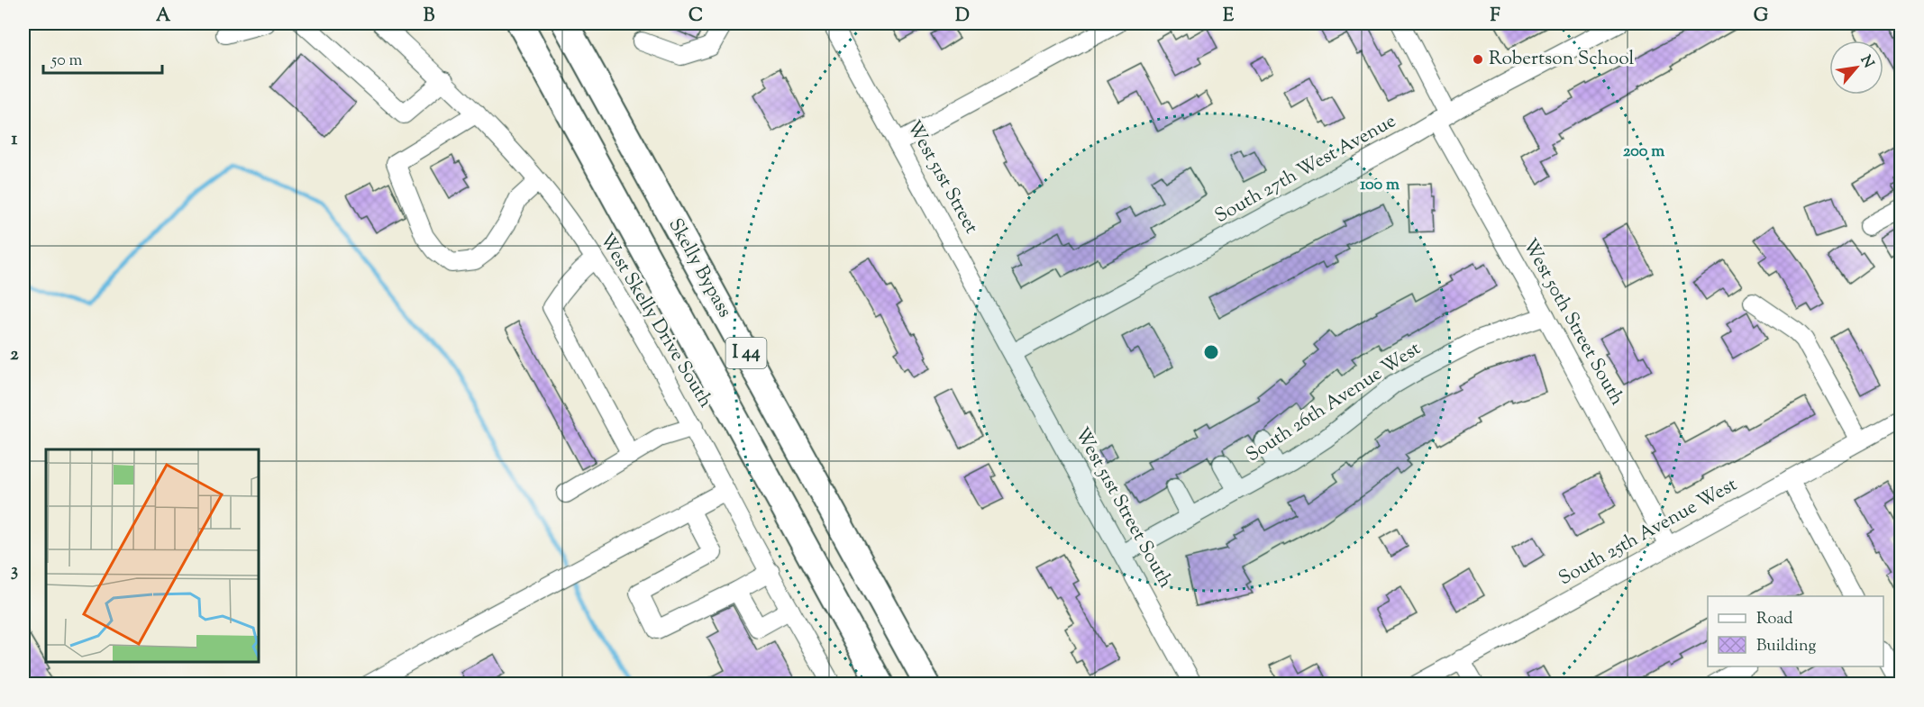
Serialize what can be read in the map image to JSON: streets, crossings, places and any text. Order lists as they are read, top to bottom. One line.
{"streets":{"highway":["Skelly Bypass","I 44"],"street":["South 27th West Avenue","West 51st Street","West Skelly Drive South","West 50th Street South","South 26th Avenue West","West 51st Street South","South 25th Avenue West"]},"crossings":[["South 27th West Avenue","West 51st Street"],["South 27th West Avenue","West 50th Street South"],["South 27th West Avenue","West 51st Street South"],["West 51st Street","West 51st Street South"],["West 50th Street South","South 26th Avenue West"],["West 50th Street South","South 25th Avenue West"],["South 26th Avenue West","West 51st Street South"]],"places":["Robertson School"],"legend":["Road","Building"],"scale_bar":"50 m","north":"top right","grid":{"columns":["A","B","C","D","E","F","G"],"rows":["1","2","3"]},"rings":["200 m","100 m"]}
